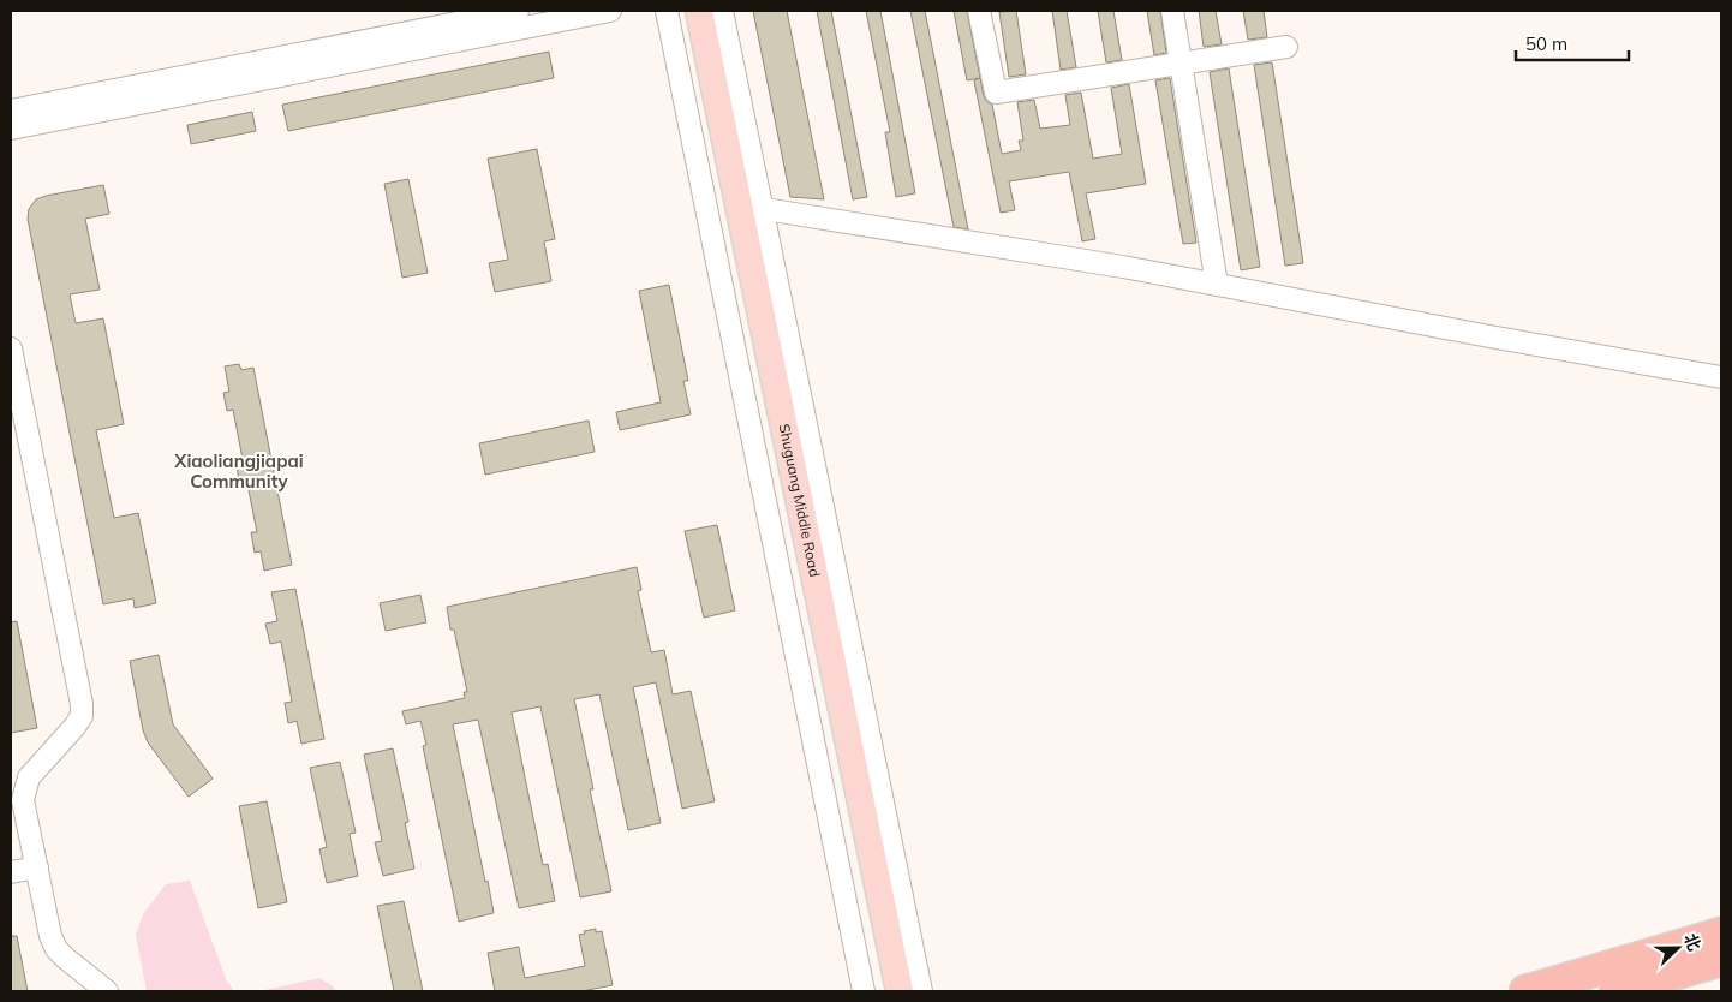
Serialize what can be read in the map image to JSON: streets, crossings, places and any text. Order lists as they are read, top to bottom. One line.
{"streets":{"main road":["Shuguang Middle Road"]},"districts":["Xiaoliangjiapai Community"],"scale_bar":"50 m","north":"right"}
